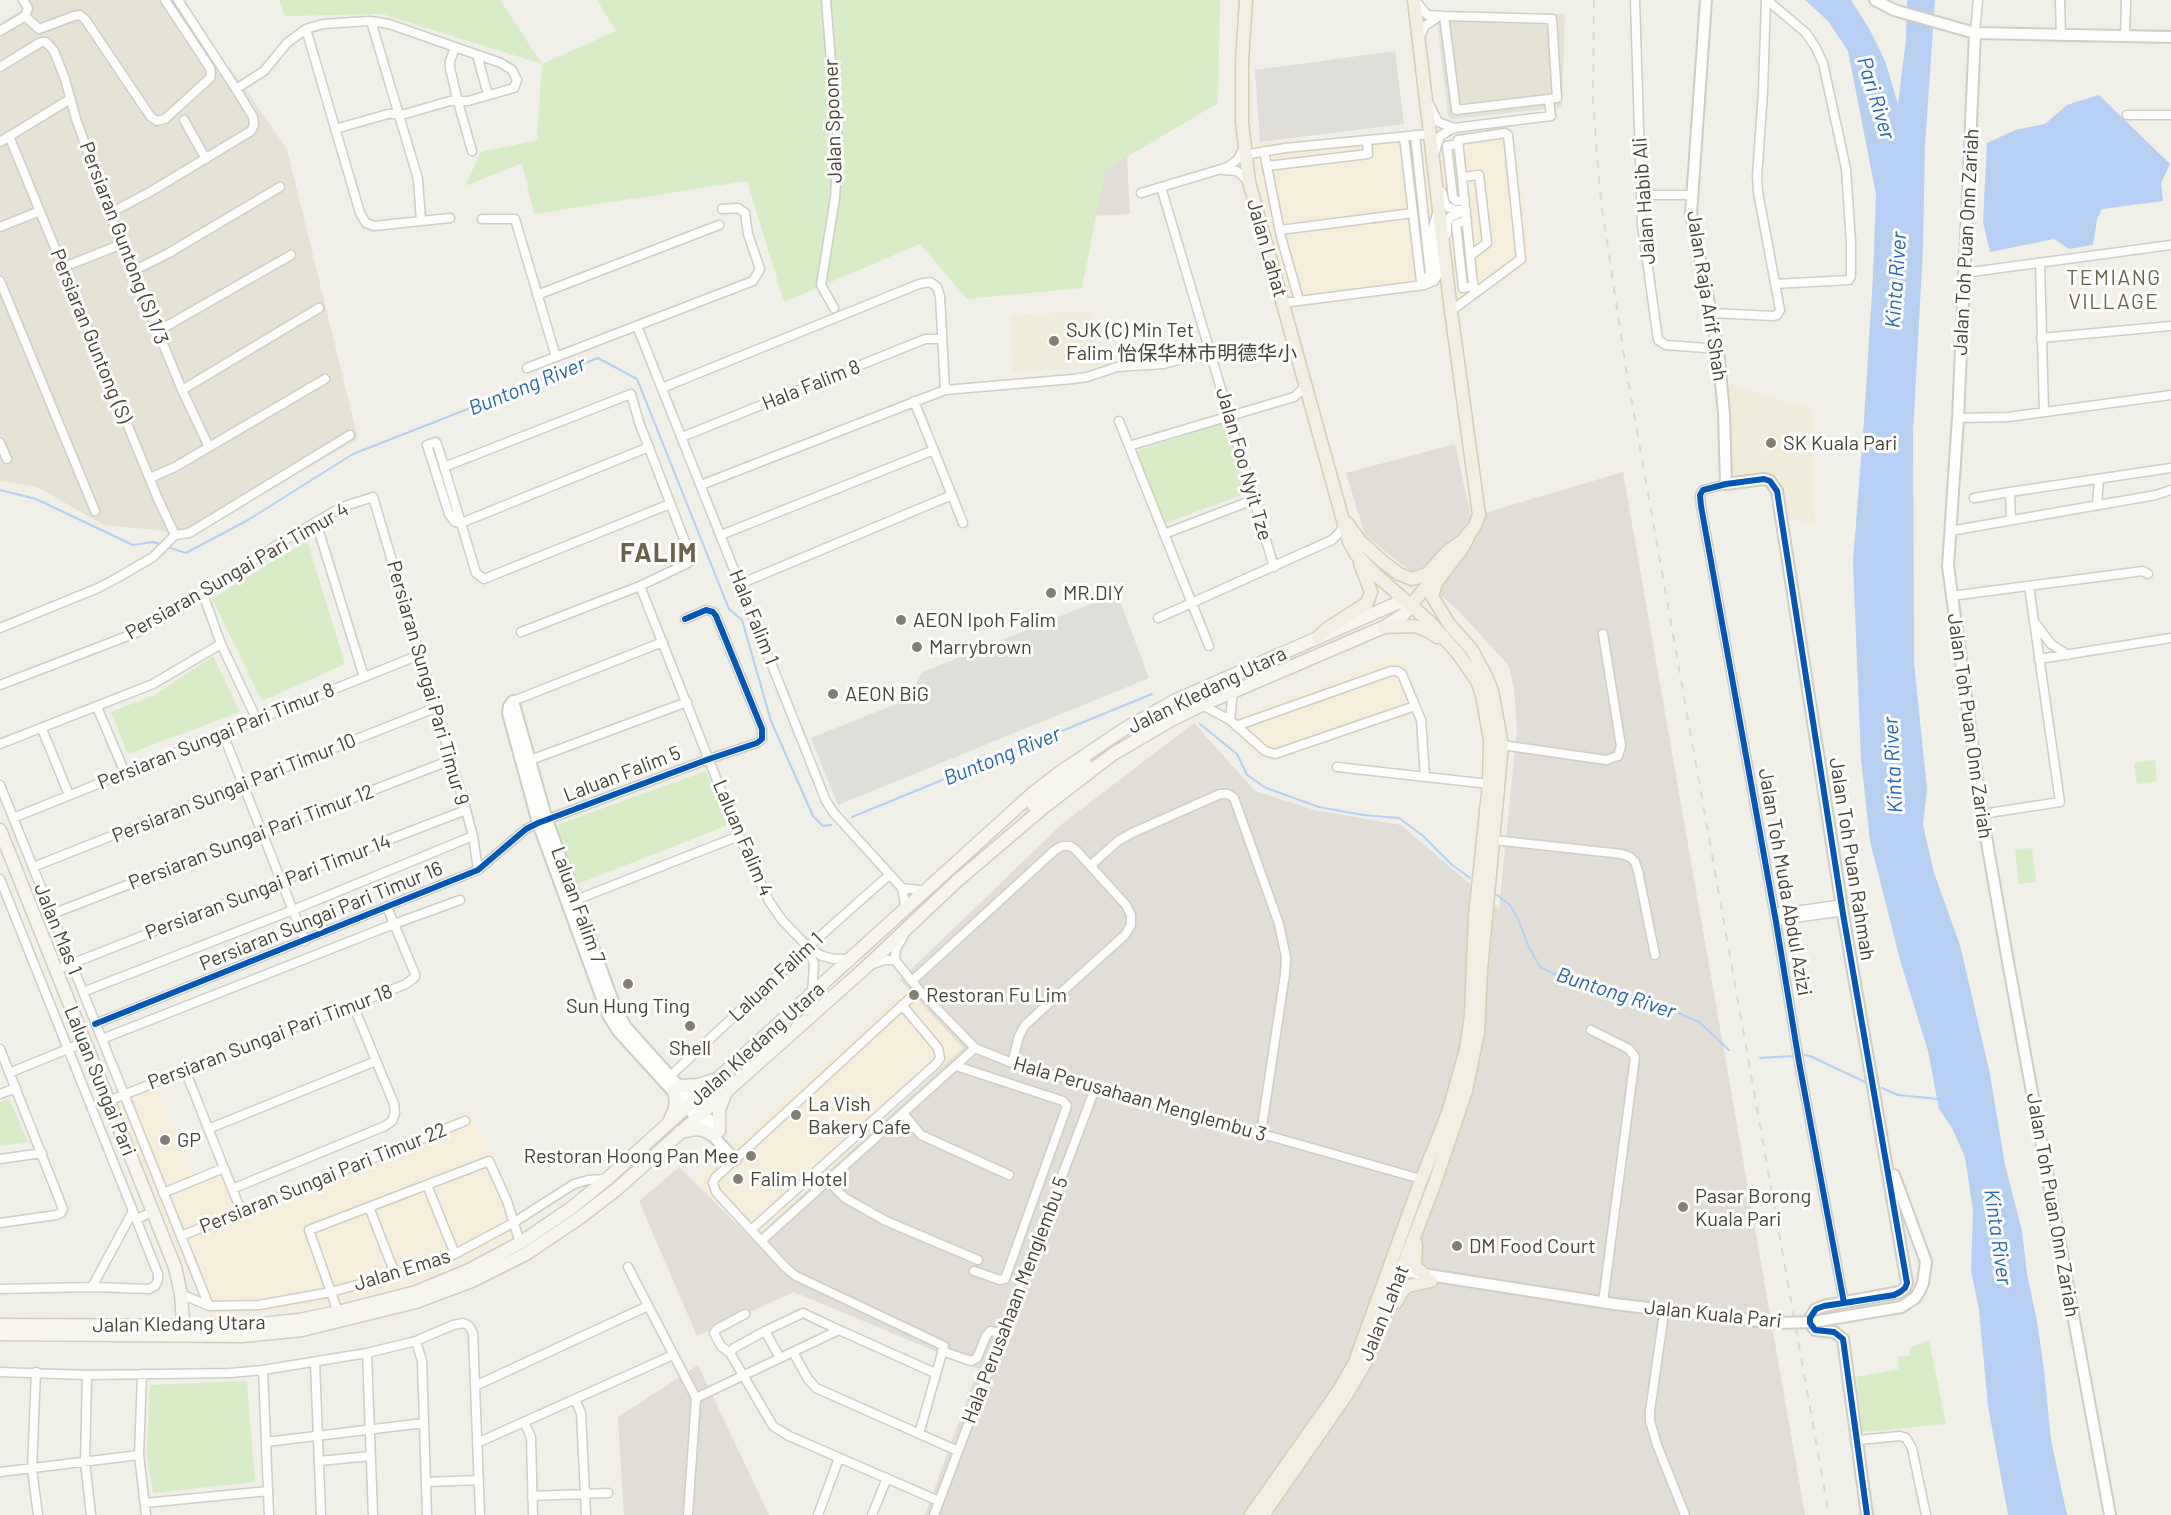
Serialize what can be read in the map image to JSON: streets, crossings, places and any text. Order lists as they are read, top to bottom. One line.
{"streets":{"main road":["Jalan Lahat","Jalan Kledang Utara","Laluan Sungai Pari"],"street":["Jalan Spooner","Jalan Habib Ali","Jalan Toh Puan Onn Zariah","Persiaran Guntong (S) 1/3","Jalan Raja Arif Shah","Persiaran Guntong (S)","Hala Falim 8","Jalan Foo Nyit Tze","Persiaran Sungai Pari Timur 4","Hala Falim 1","Persiaran Sungai Pari Timur 9","Persiaran Sungai Pari Timur 8","Laluan Falim 5","Persiaran Sungai Pari Timur 10","Persiaran Sungai Pari Timur 12","Laluan Falim 4","Jalan Toh Puan Rahmah","Jalan Toh Muda Abdul Azizi","Persiaran Sungai Pari Timur 14","Laluan Falim 7","Persiaran Sungai Pari Timur 16","Jalan Mas 1","Laluan Falim 1","Persiaran Sungai Pari Timur 18","Hala Perusahaan Menglembu 3","Persiaran Sungai Pari Timur 22","Jalan Emas","Hala Perusahaan Menglembu 5","Jalan Kuala Pari"]},"crossings":[["Jalan Habib Ali","Jalan Raja Arif Shah"],["Jalan Lahat","Jalan Kledang Utara"],["Jalan Lahat","Hala Perusahaan Menglembu 3"],["Jalan Lahat","Jalan Kuala Pari"],["Jalan Raja Arif Shah","Jalan Toh Puan Rahmah"],["Jalan Raja Arif Shah","Jalan Toh Muda Abdul Azizi"],["Hala Falim 8","Hala Falim 1"],["Persiaran Sungai Pari Timur 4","Persiaran Sungai Pari Timur 9"],["Hala Falim 1","Laluan Falim 1"],["Persiaran Sungai Pari Timur 9","Persiaran Sungai Pari Timur 8"],["Persiaran Sungai Pari Timur 9","Persiaran Sungai Pari Timur 10"],["Persiaran Sungai Pari Timur 9","Persiaran Sungai Pari Timur 12"],["Persiaran Sungai Pari Timur 9","Persiaran Sungai Pari Timur 14"],["Persiaran Sungai Pari Timur 9","Persiaran Sungai Pari Timur 16"],["Jalan Kledang Utara","Laluan Falim 4"],["Jalan Kledang Utara","Laluan Falim 7"],["Jalan Kledang Utara","Laluan Sungai Pari"],["Jalan Kledang Utara","Jalan Emas"],["Persiaran Sungai Pari Timur 8","Jalan Mas 1"],["Laluan Falim 5","Laluan Falim 4"],["Laluan Falim 5","Laluan Falim 7"],["Laluan Falim 5","Persiaran Sungai Pari Timur 16"],["Persiaran Sungai Pari Timur 10","Jalan Mas 1"],["Persiaran Sungai Pari Timur 12","Jalan Mas 1"],["Laluan Falim 4","Laluan Falim 7"],["Laluan Falim 4","Laluan Falim 1"],["Jalan Toh Puan Rahmah","Jalan Toh Muda Abdul Azizi"],["Persiaran Sungai Pari Timur 14","Jalan Mas 1"],["Persiaran Sungai Pari Timur 14","Laluan Sungai Pari"],["Laluan Falim 7","Persiaran Sungai Pari Timur 16"],["Laluan Falim 7","Laluan Falim 1"],["Persiaran Sungai Pari Timur 16","Jalan Mas 1"],["Persiaran Sungai Pari Timur 16","Persiaran Sungai Pari Timur 18"],["Jalan Mas 1","Persiaran Sungai Pari Timur 18"],["Jalan Mas 1","Persiaran Sungai Pari Timur 22"],["Jalan Mas 1","Jalan Emas"],["Persiaran Sungai Pari Timur 18","Laluan Sungai Pari"],["Laluan Sungai Pari","Jalan Emas"],["Hala Perusahaan Menglembu 3","Hala Perusahaan Menglembu 5"]],"districts":["TEMIANG VILLAGE","FALIM"],"water":["Pari River","Kinta River","Buntong River"],"places":["SJK (C) Min Tet Falim 怡保华林市明德华小","SK Kuala Pari","MR.DIY","AEON Ipoh Falim","Marrybrown","AEON BiG","Sun Hung Ting","Restoran Fu Lim","Shell","La Vish Bakery Cafe","GP","Restoran Hoong Pan Mee","Falim Hotel","Pasar Borong Kuala Pari","DM Food Court"]}
